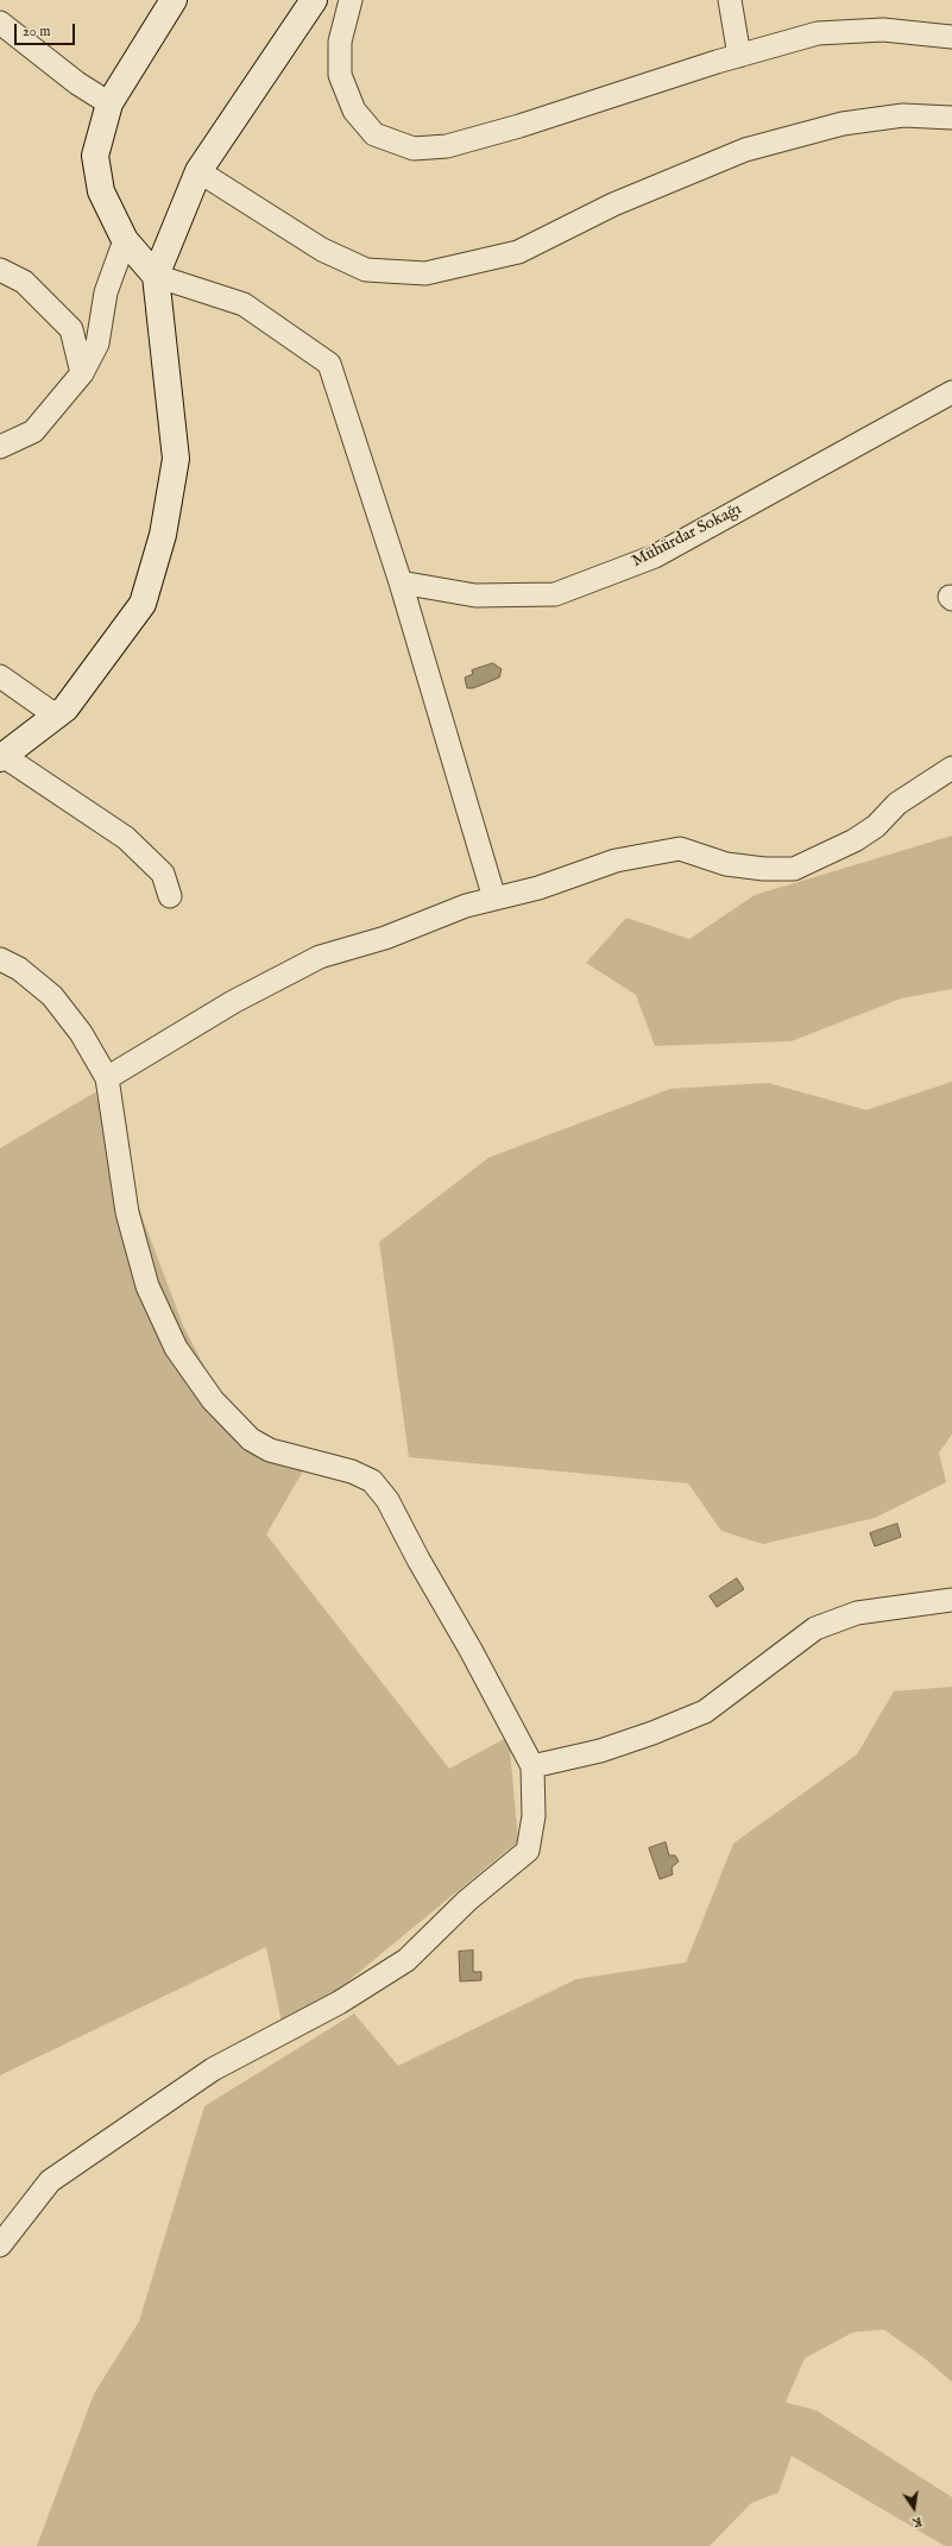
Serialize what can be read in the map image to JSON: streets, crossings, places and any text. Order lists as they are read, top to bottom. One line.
{"streets":{"street":["Mühürdar Sokağı"]},"scale_bar":"20 m","north":"bottom"}
